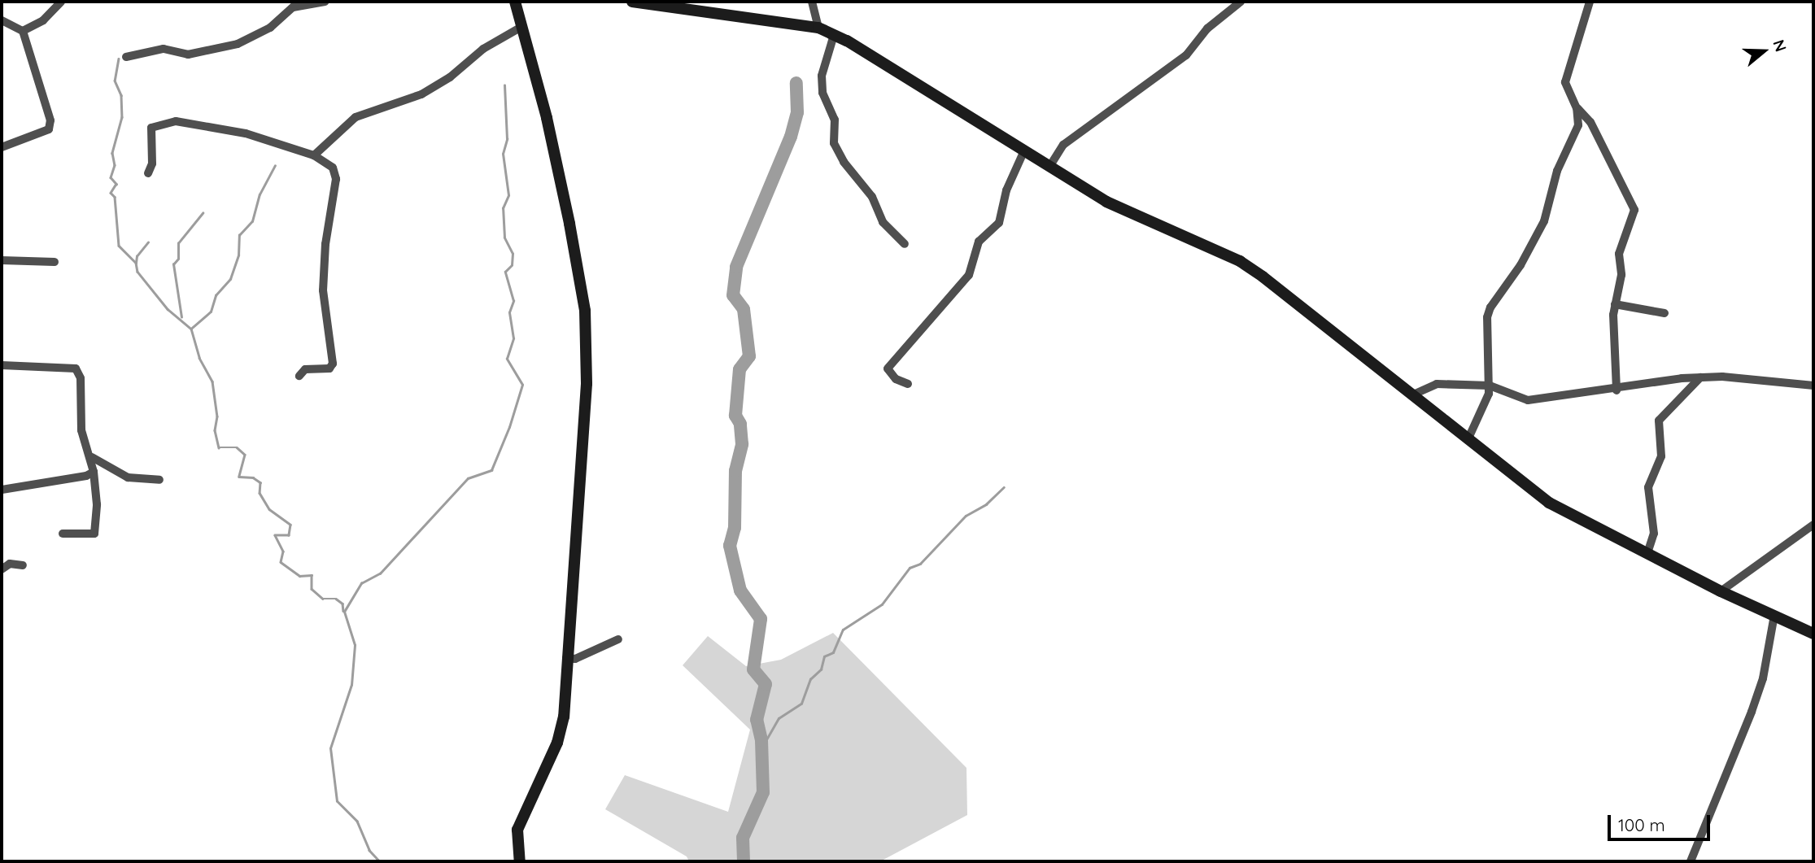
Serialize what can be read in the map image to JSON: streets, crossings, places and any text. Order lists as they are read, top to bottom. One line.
{"scale_bar":"100 m","north":"right"}
